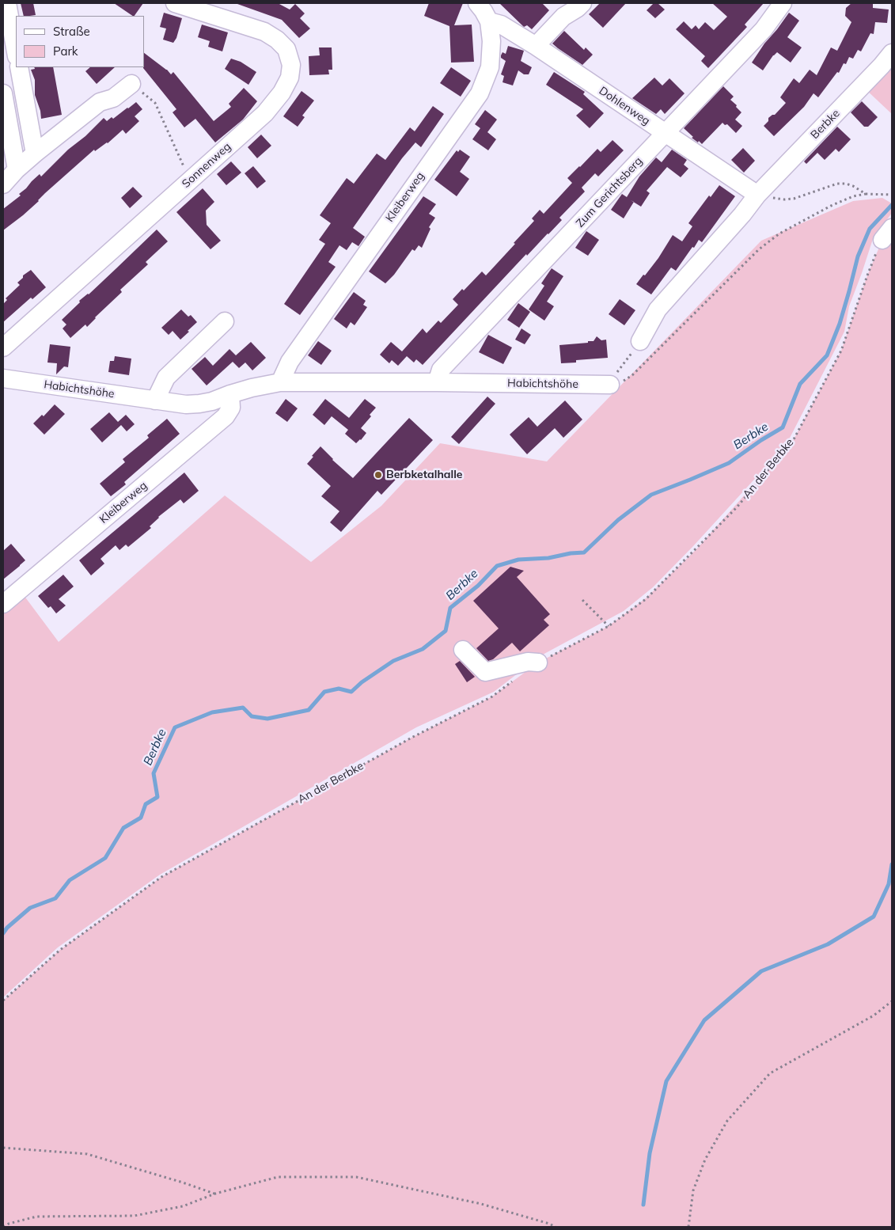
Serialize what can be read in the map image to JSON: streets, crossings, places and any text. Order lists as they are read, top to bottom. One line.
{"streets":{"street":["Dohlenweg","Berbke","Sonnenweg","Zum Gerichtsberg","Kleiberweg","Habichtshöhe"],"path":["An der Berbke"]},"crossings":[["Dohlenweg","Berbke"],["Dohlenweg","Zum Gerichtsberg"],["Dohlenweg","Kleiberweg"],["Zum Gerichtsberg","Habichtshöhe"],["Kleiberweg","Habichtshöhe"]],"water":["Berbke"],"places":["Berbketalhalle"],"legend":["Straße","Park"]}
